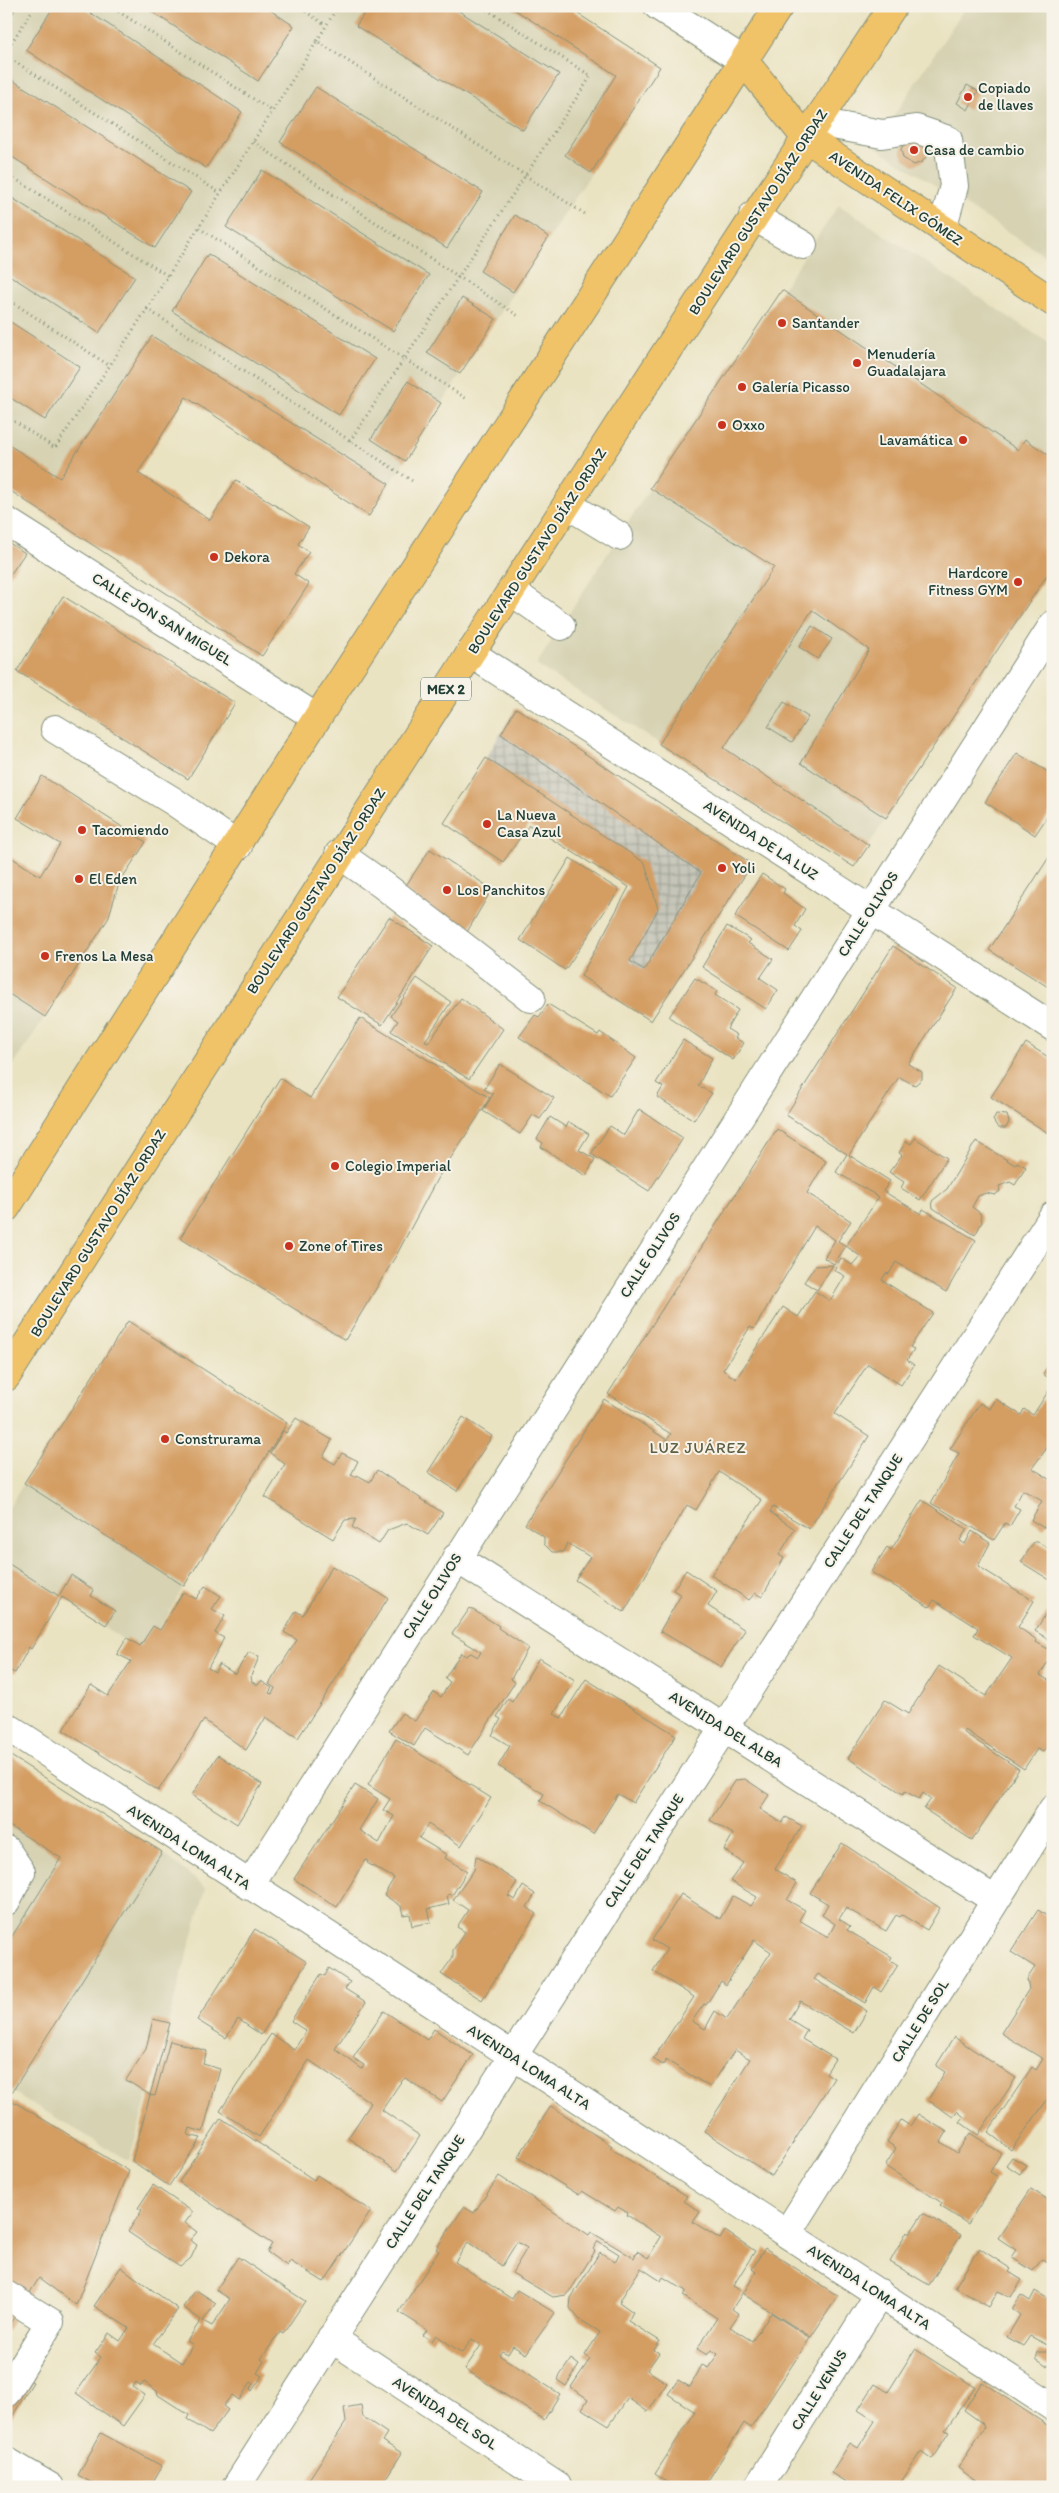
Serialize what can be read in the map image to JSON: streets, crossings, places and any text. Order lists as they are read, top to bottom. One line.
{"streets":{"main road":["AVENIDA FELIX GÓMEZ","BOULEVARD GUSTAVO DÍAZ ORDAZ","MEX 2"],"street":["CALLE JON SAN MIGUEL","AVENIDA DE LA LUZ","CALLE OLIVOS","CALLE DEL TANQUE","AVENIDA DEL ALBA","AVENIDA LOMA ALTA","CALLE DE SOL","CALLE VENUS","AVENIDA DEL SOL"]},"crossings":[["AVENIDA FELIX GÓMEZ","BOULEVARD GUSTAVO DÍAZ ORDAZ"],["BOULEVARD GUSTAVO DÍAZ ORDAZ","AVENIDA DE LA LUZ"],["AVENIDA DE LA LUZ","CALLE OLIVOS"],["CALLE OLIVOS","AVENIDA DEL ALBA"],["CALLE OLIVOS","AVENIDA LOMA ALTA"],["CALLE DEL TANQUE","AVENIDA DEL ALBA"],["CALLE DEL TANQUE","AVENIDA LOMA ALTA"],["CALLE DEL TANQUE","AVENIDA DEL SOL"],["AVENIDA DEL ALBA","CALLE DE SOL"],["AVENIDA LOMA ALTA","CALLE DE SOL"],["AVENIDA LOMA ALTA","CALLE VENUS"]],"districts":["LUZ JUÁREZ"],"places":["Copiado de llaves","Casa de cambio","Santander","Menudería Guadalajara","Galería Picasso","Oxxo","Lavamática","Dekora","Hardcore Fitness GYM","La Nueva Casa Azul","Tacomiendo","Yoli","El Eden","Los Panchitos","Frenos La Mesa","Colegio Imperial","Zone of Tires","Construrama"]}
